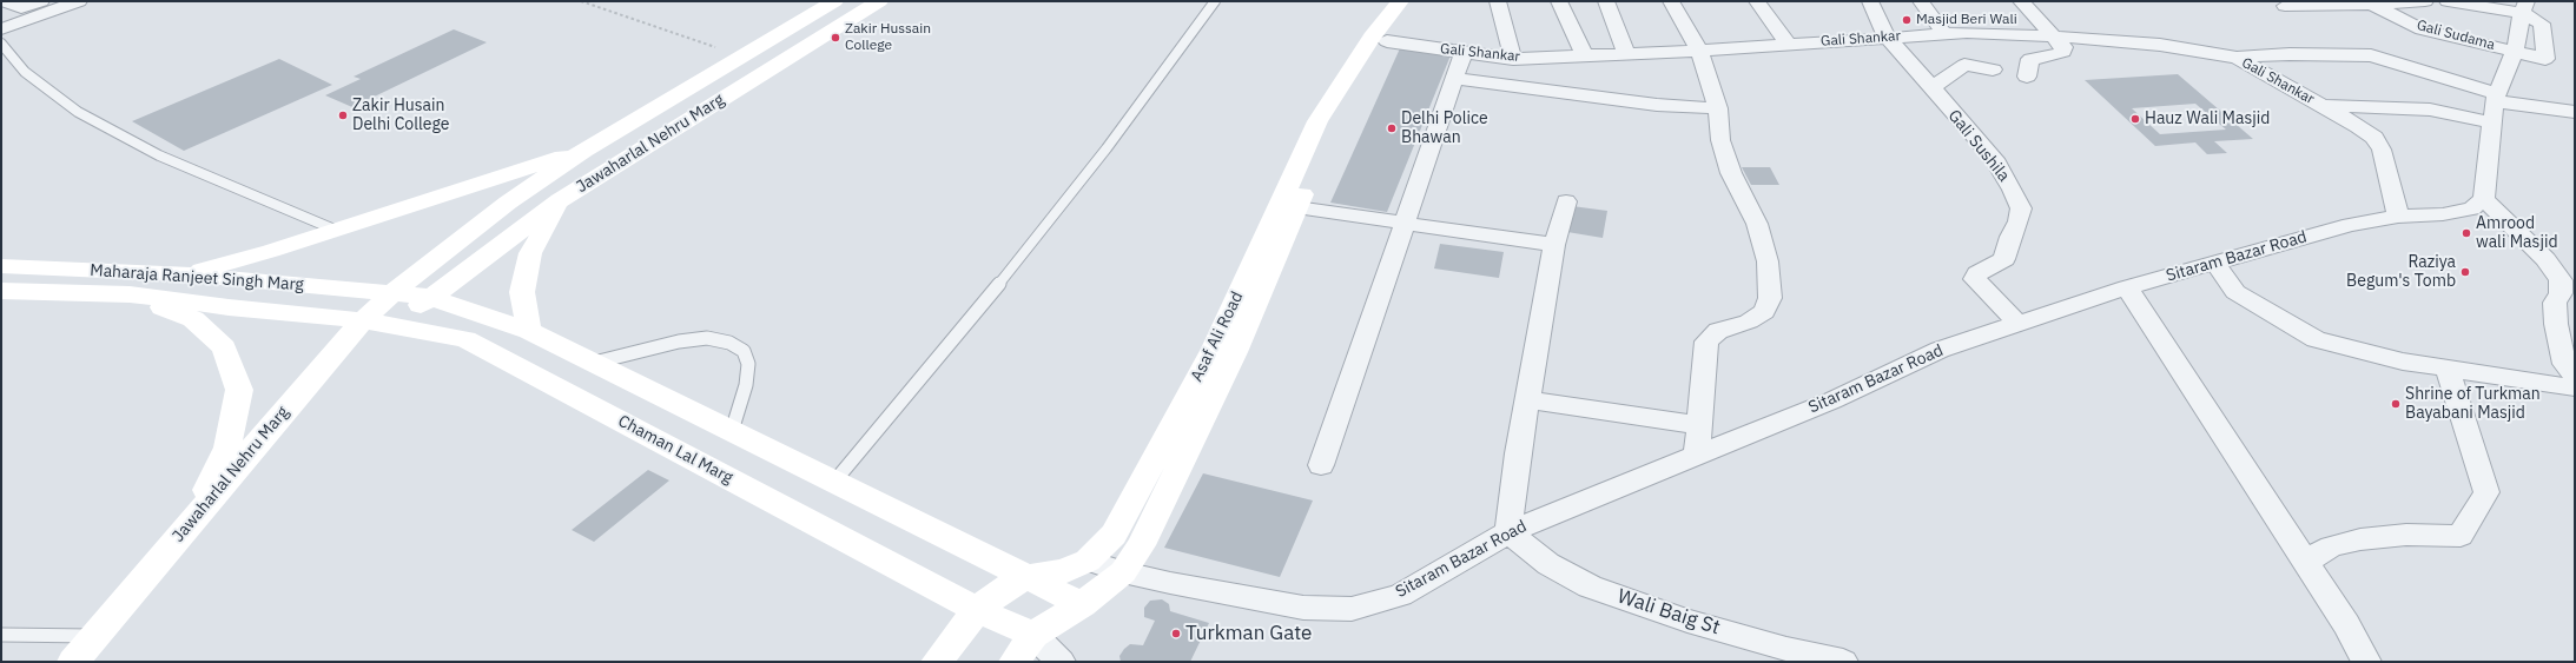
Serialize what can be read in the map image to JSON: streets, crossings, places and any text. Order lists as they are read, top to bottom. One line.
{"streets":{"main road":["Jawaharlal Nehru Marg","Maharaja Ranjeet Singh Marg","Asaf Ali Road","Chaman Lal Marg"],"street":["Gali Sudama","Gali Shankar","Gali Sushila","Sitaram Bazar Road","Wali Baig St"]},"crossings":[["Gali Shankar","Gali Sushila"],["Gali Shankar","Asaf Ali Road"],["Jawaharlal Nehru Marg","Maharaja Ranjeet Singh Marg"],["Jawaharlal Nehru Marg","Chaman Lal Marg"],["Gali Sushila","Sitaram Bazar Road"],["Sitaram Bazar Road","Asaf Ali Road"],["Sitaram Bazar Road","Wali Baig St"],["Maharaja Ranjeet Singh Marg","Chaman Lal Marg"],["Asaf Ali Road","Chaman Lal Marg"]],"places":["Masjid Beri Wali","Zakir Hussain College","Zakir Husain Delhi College","Hauz Wali Masjid","Delhi Police Bhawan","Amrood wali Masjid","Raziya Begum's Tomb","Shrine of Turkman Bayabani Masjid","Turkman Gate"]}
